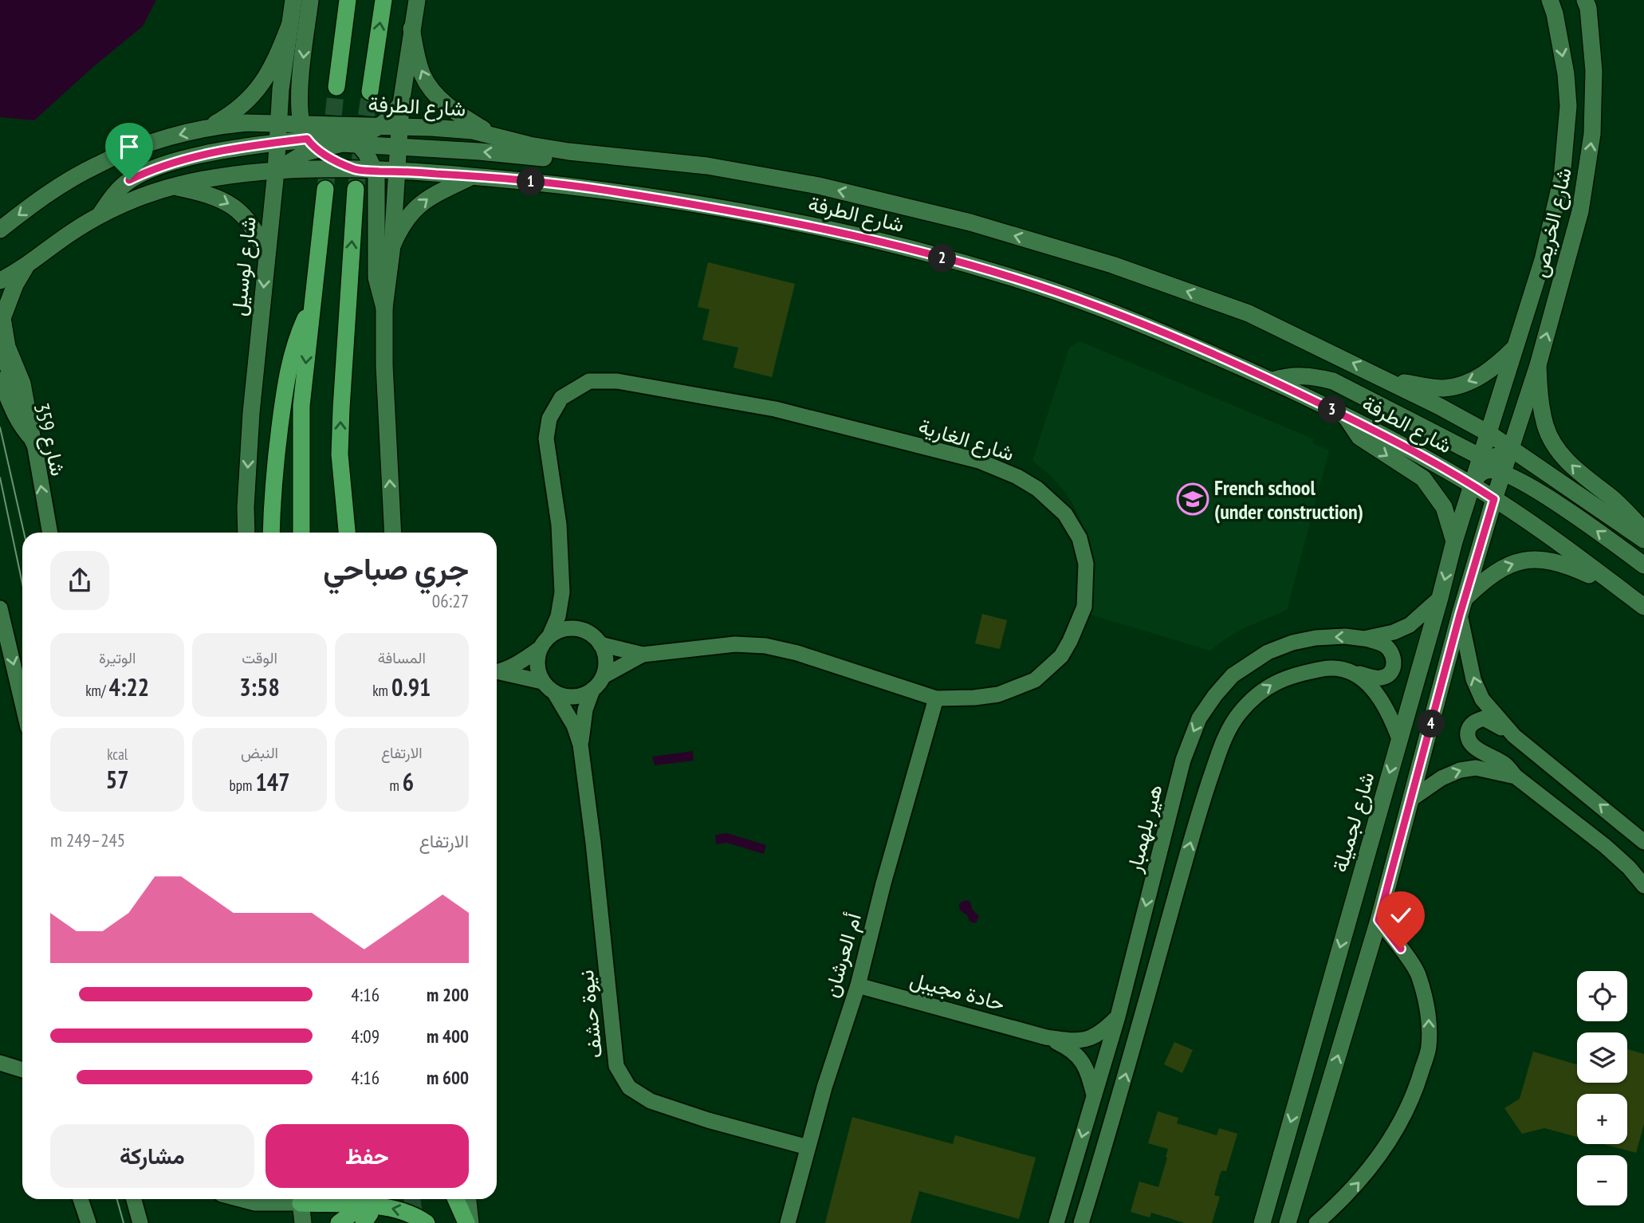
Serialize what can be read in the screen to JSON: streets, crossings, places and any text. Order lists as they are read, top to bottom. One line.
{"streets":{"main road":["شارع الطرفة","شارع الخريص","شارع لوسيل","شارع لجميلة"],"street":["شارع 359","شارع الغارية","هير بلهمبار","أم العرشان","حادة مجيبل","نيوة حشف"]},"crossings":[["شارع الطرفة","شارع الخريص"],["شارع الطرفة","شارع لوسيل"],["شارع الطرفة","شارع لجميلة"],["شارع الخريص","شارع لجميلة"],["شارع الغارية","أم العرشان"],["شارع الغارية","نيوة حشف"],["شارع لجميلة","هير بلهمبار"],["هير بلهمبار","حادة مجيبل"],["أم العرشان","حادة مجيبل"],["أم العرشان","نيوة حشف"]],"one_way":["شارع 359"],"places":{"school or university":["French school (under construction)"]},"page":{"pins":["1","2","3","4"],"heading":["جري صباحي","06:27"],"stats":[["المسافة","0.91 km"],["الوقت","3:58"],["الوتيرة","4:22 /km"],["الارتفاع","6 m"],["النبض","147 bpm"],["kcal","57"]],"chart":["الارتفاع","245–249 m"],"map_buttons":["+","−"],"list":[{"name":"200 m","note":"4:16"},{"name":"400 m","note":"4:09"},{"name":"600 m","note":"4:16"}],"buttons":["حفظ","مشاركة"]}}
